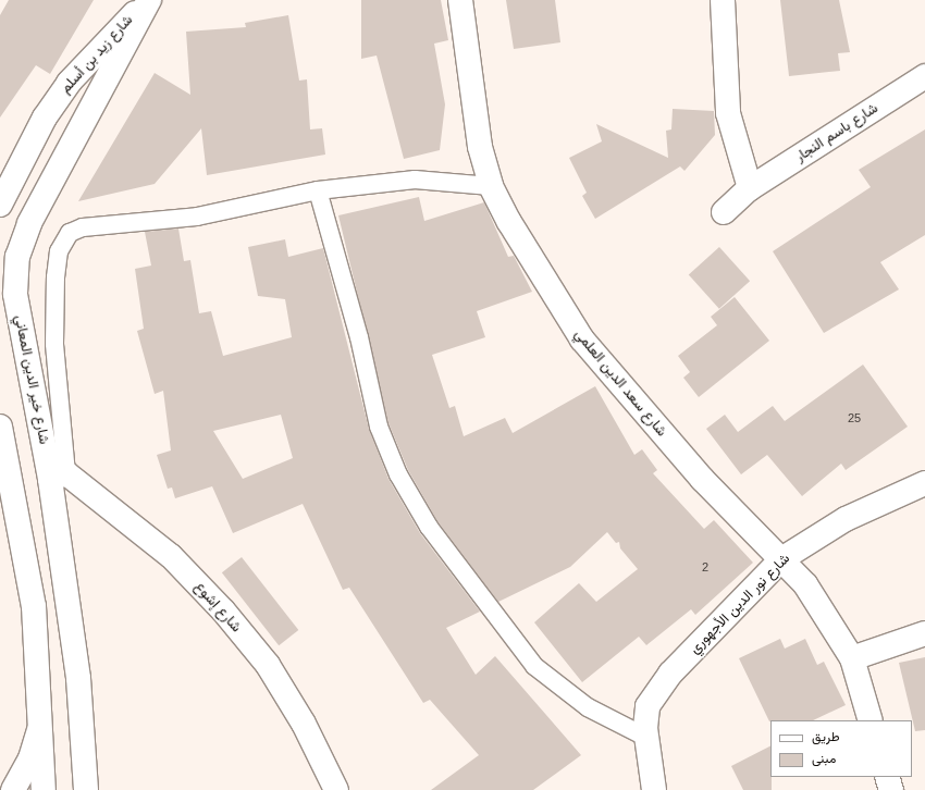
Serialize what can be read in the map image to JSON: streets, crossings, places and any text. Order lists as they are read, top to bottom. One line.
{"streets":{"street":["شارع زيد بن أسلم","شارع باسم النجار","شارع خير الدين المعاني","شارع سعد الدين العلمي","شارع نور الدين الأجهوري","شارع إشوع"]},"crossings":[["شارع زيد بن أسلم","شارع خير الدين المعاني"],["شارع خير الدين المعاني","شارع إشوع"],["شارع سعد الدين العلمي","شارع نور الدين الأجهوري"]],"house_numbers":["25","2"],"legend":["طريق","مبنى"]}
